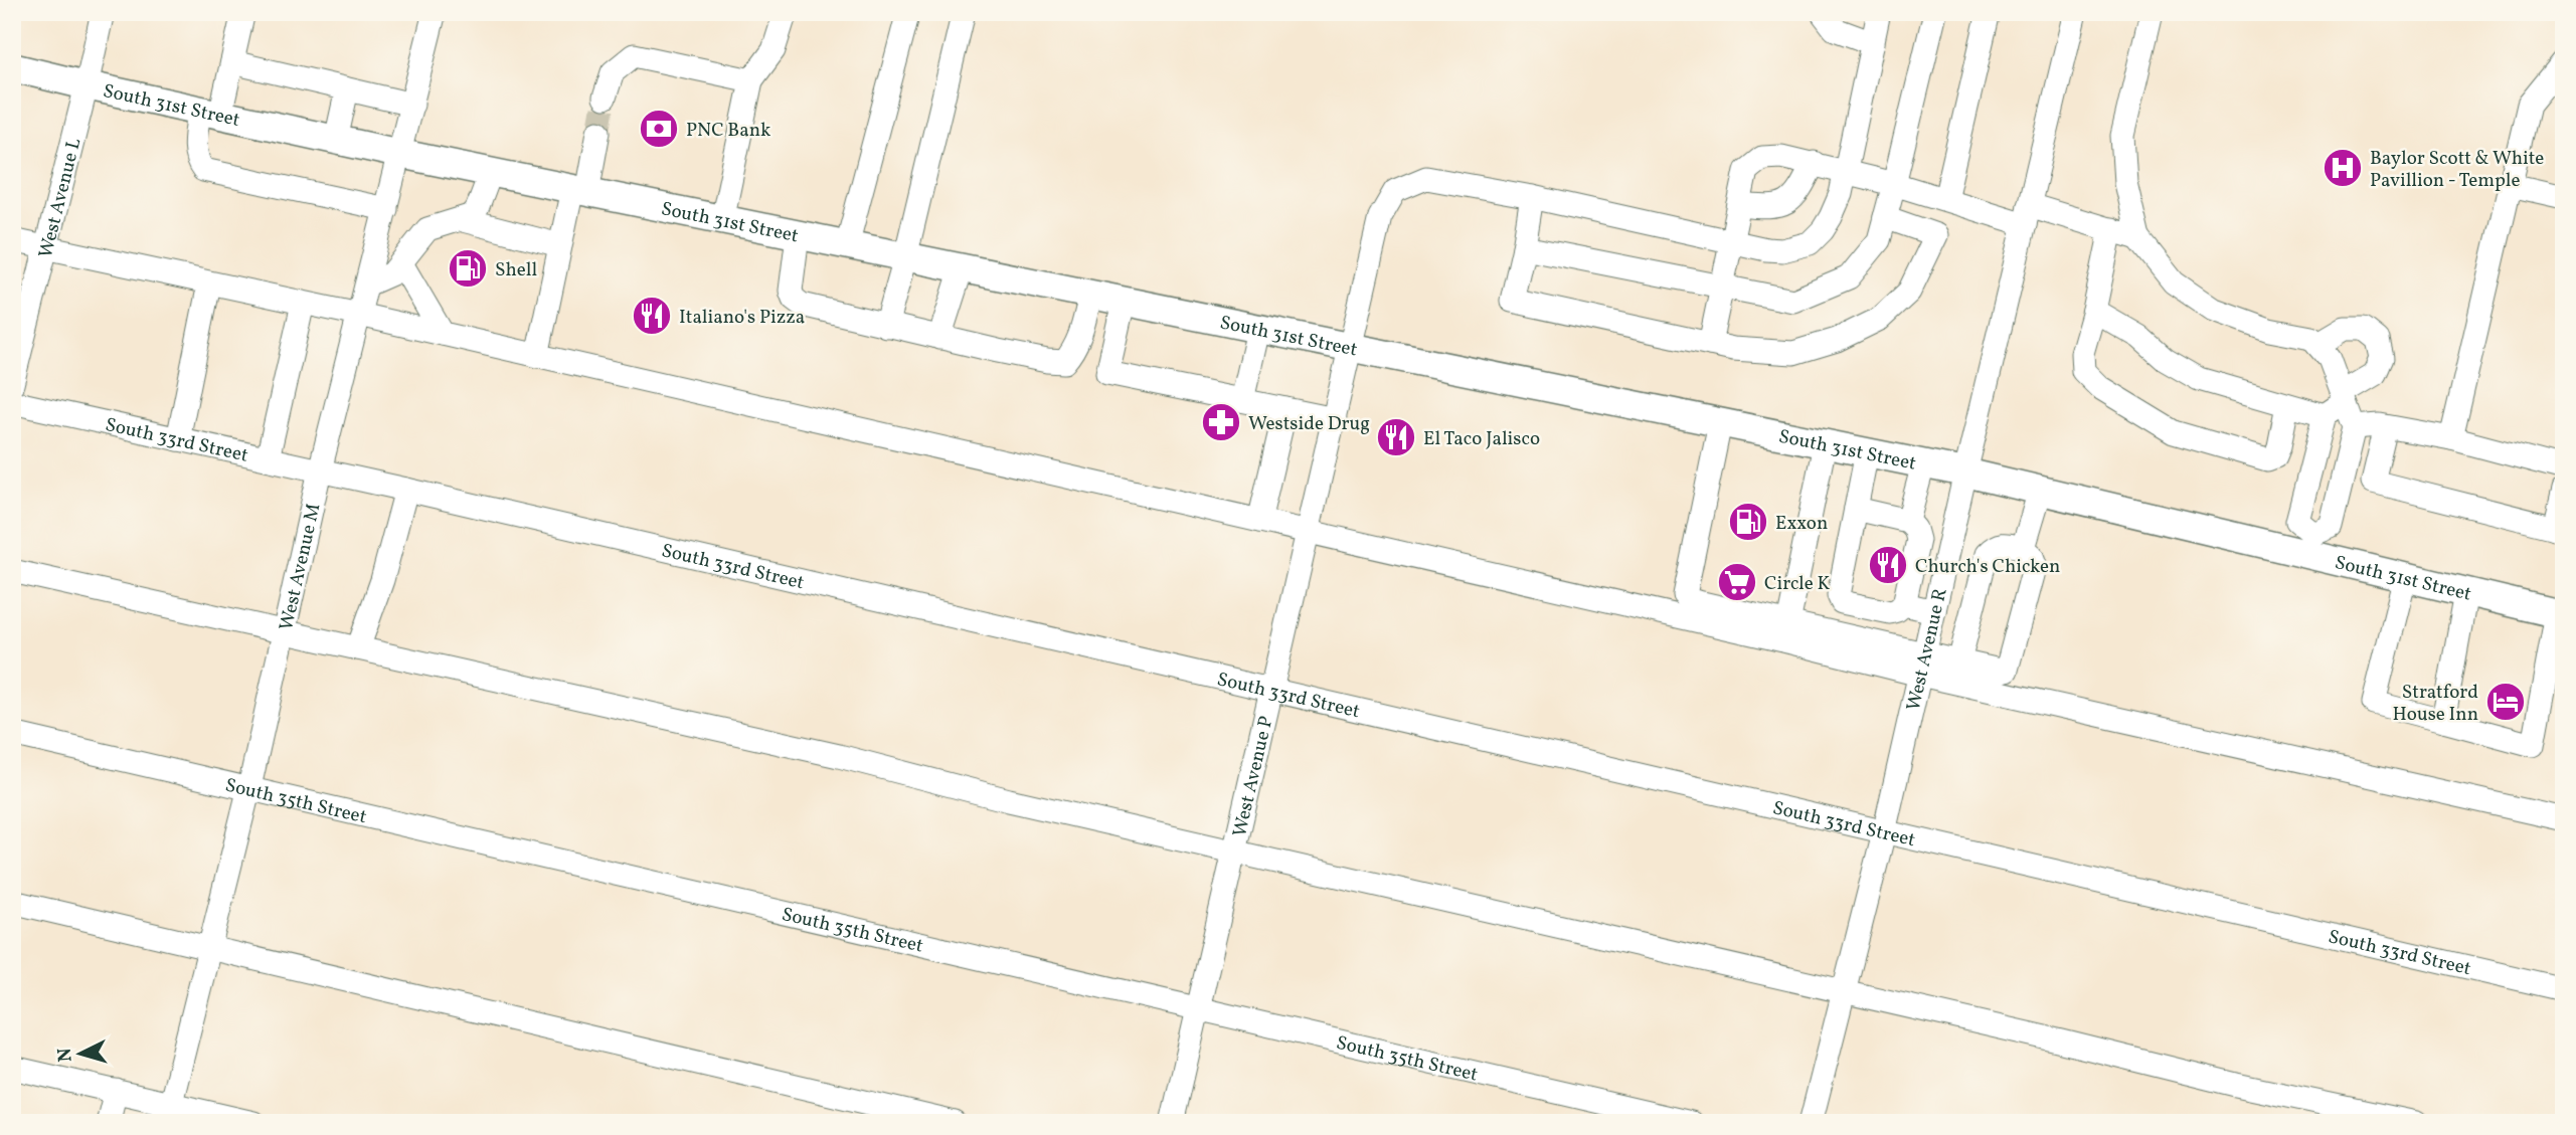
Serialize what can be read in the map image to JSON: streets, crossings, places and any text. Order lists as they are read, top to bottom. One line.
{"streets":{"main road":["South 31st Street"],"street":["West Avenue L","South 33rd Street","West Avenue M","West Avenue R","West Avenue P","South 35th Street"]},"crossings":[["South 31st Street","West Avenue L"],["South 31st Street","West Avenue M"],["South 31st Street","West Avenue R"],["South 31st Street","West Avenue P"],["South 33rd Street","West Avenue M"],["South 33rd Street","West Avenue R"],["South 33rd Street","West Avenue P"],["West Avenue M","South 35th Street"],["West Avenue P","South 35th Street"]],"places":{"bank":["PNC Bank"],"hospital":["Baylor Scott & White Pavillion - Temple"],"fuel station":["Shell","Exxon"],"restaurant":["Italiano's Pizza","El Taco Jalisco","Church's Chicken"],"pharmacy":["Westside Drug"],"supermarket":["Circle K"],"hotel":["Stratford House Inn"]},"north":"left"}
